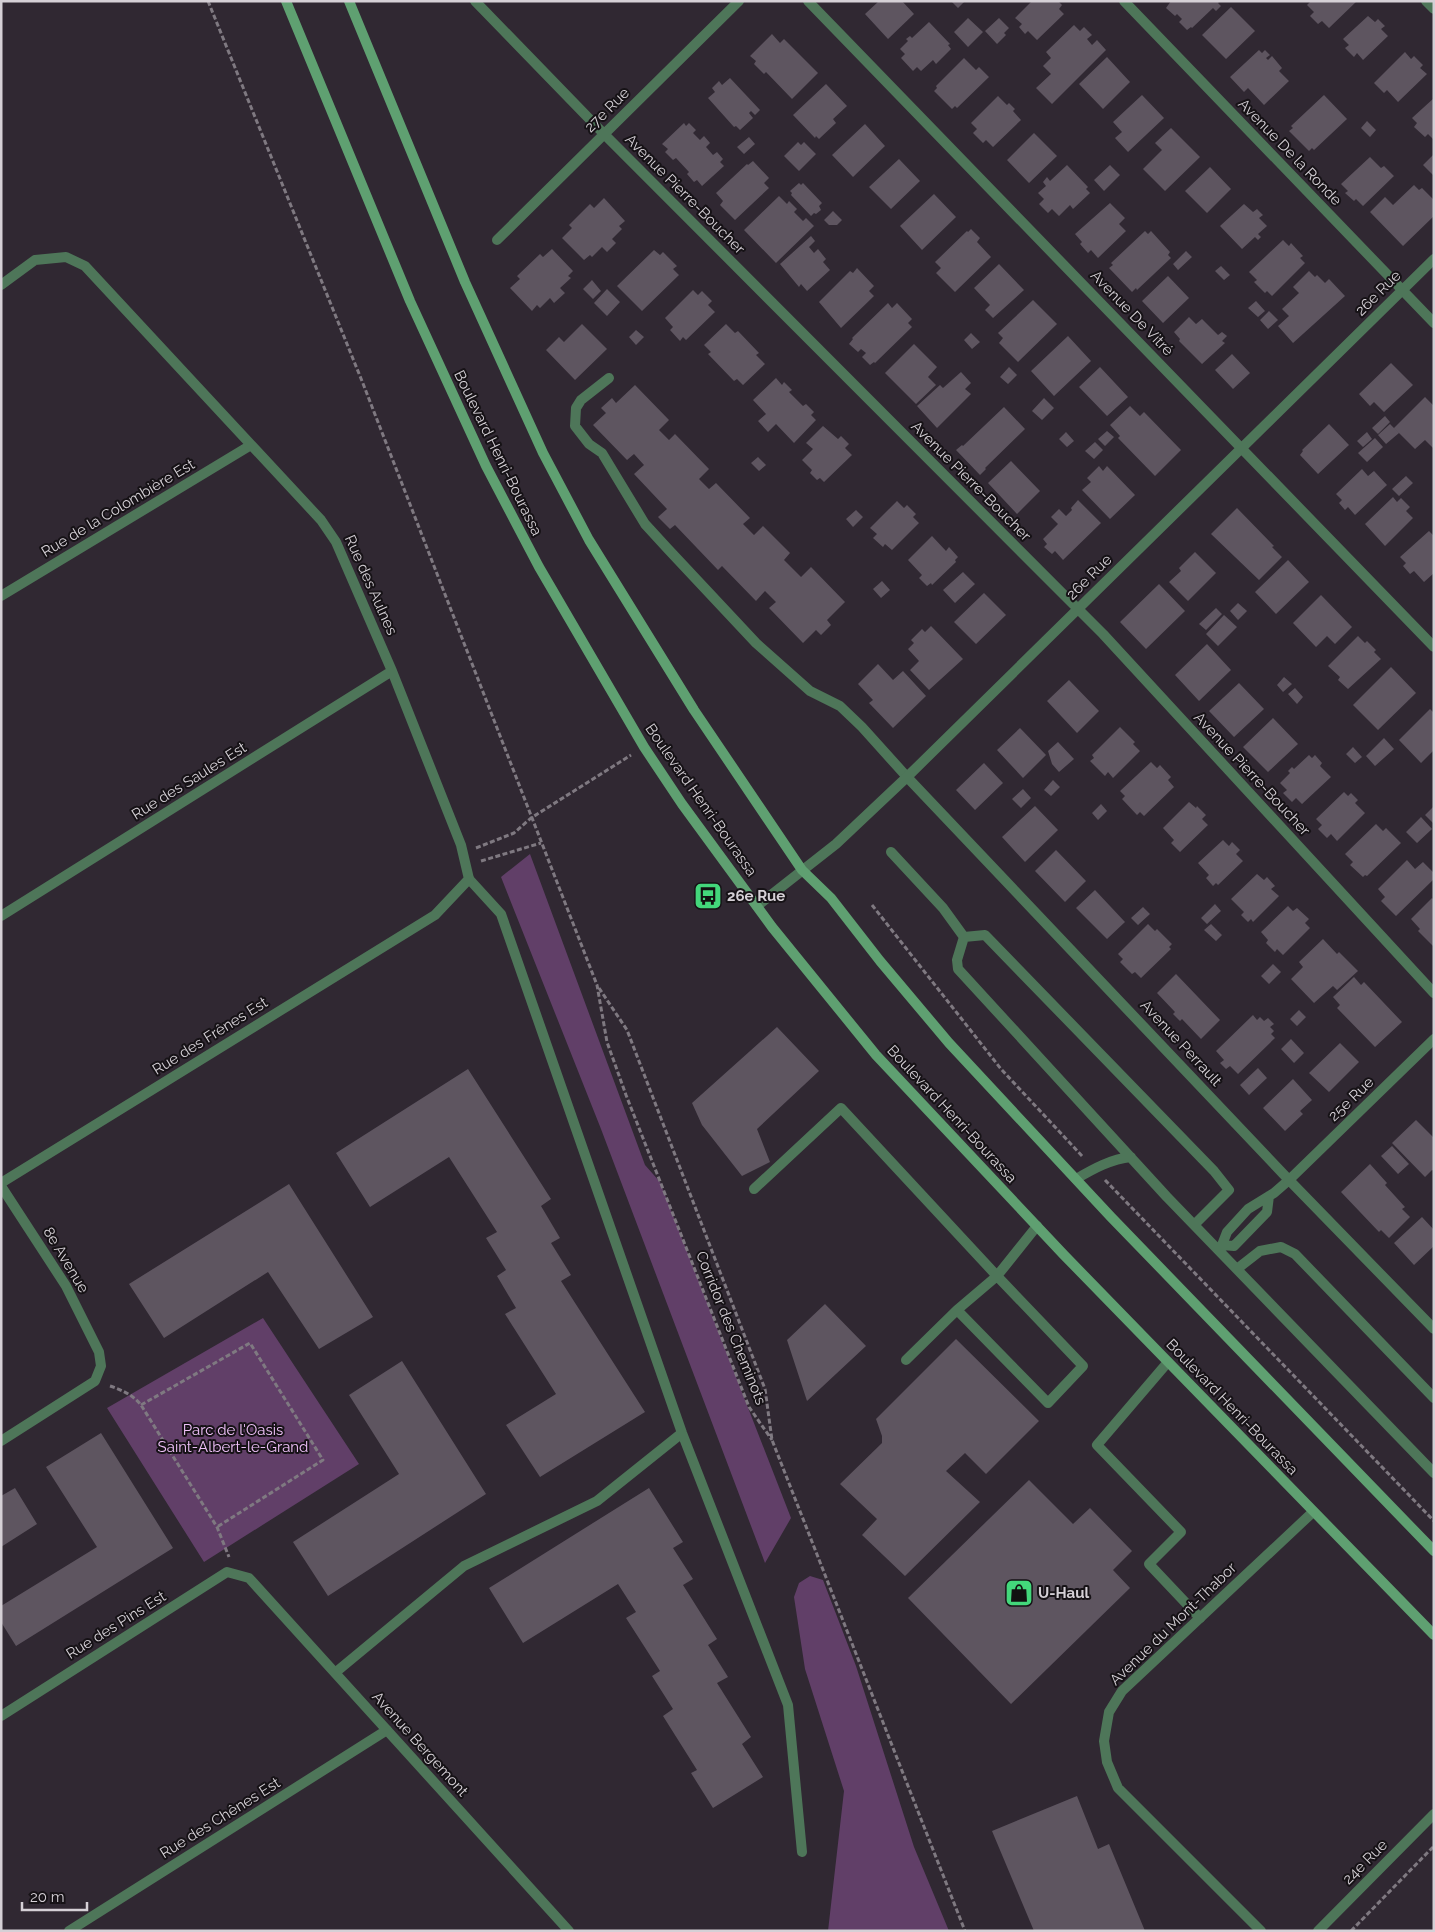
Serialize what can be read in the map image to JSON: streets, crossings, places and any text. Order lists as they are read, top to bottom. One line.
{"streets":{"main road":["Boulevard Henri-Bourassa"],"street":["27e Rue","Avenue De la Ronde","Avenue Pierre-Boucher","26e Rue","Avenue De Vitré","Rue de la Colombière Est","Rue des Aulnes","Rue des Saules Est","Rue des Frênes Est","Avenue Perrault","25e Rue","8e Avenue","Avenue du Mont-Thabor","Rue des Pins Est","Avenue Bergemont","Rue des Chênes Est","24e Rue"],"path":["Corridor des Cheminots"]},"crossings":[["27e Rue","Avenue Pierre-Boucher"],["Avenue De la Ronde","26e Rue"],["Avenue Pierre-Boucher","26e Rue"],["26e Rue","Avenue De Vitré"],["26e Rue","Boulevard Henri-Bourassa"],["26e Rue","Avenue Perrault"],["Boulevard Henri-Bourassa","Avenue du Mont-Thabor"],["Rue de la Colombière Est","Rue des Aulnes"],["Rue des Aulnes","Rue des Saules Est"],["Rue des Aulnes","Rue des Frênes Est"],["Rue des Frênes Est","8e Avenue"],["Avenue Perrault","25e Rue"],["Rue des Pins Est","Avenue Bergemont"],["Avenue Bergemont","Rue des Chênes Est"]],"parks":["Parc de l'Oasis Saint-Albert-le-Grand"],"places":{"bus stop":["26e Rue"],"shop":["U-Haul"]},"scale_bar":"20 m"}
